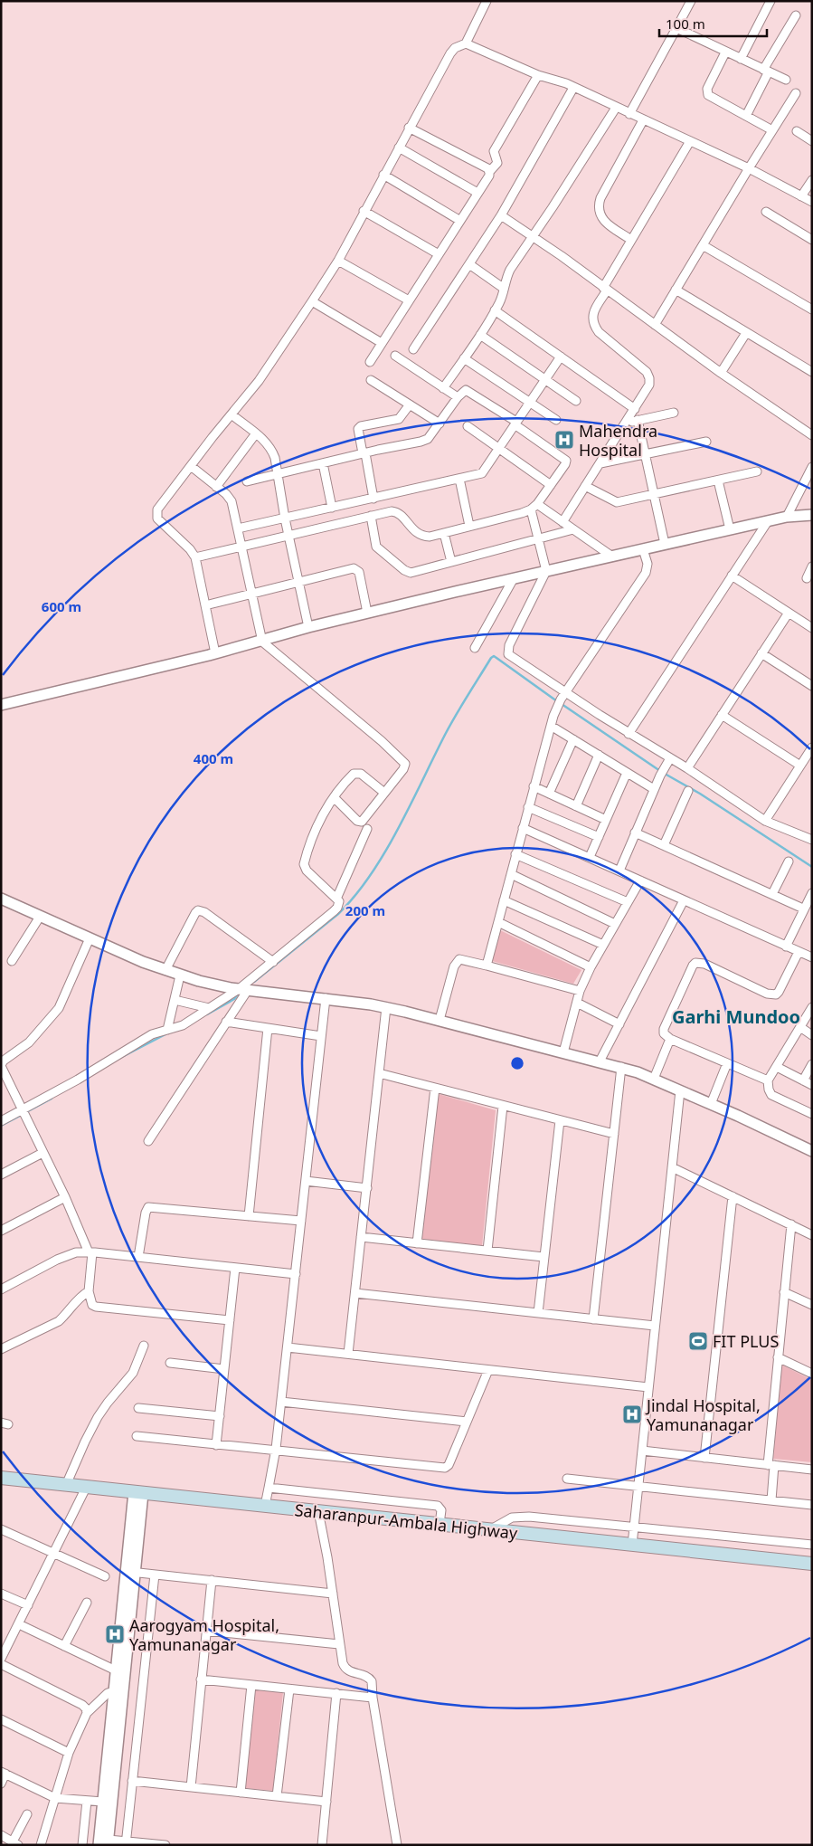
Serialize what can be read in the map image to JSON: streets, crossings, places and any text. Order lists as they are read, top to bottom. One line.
{"streets":{"main road":["Saharanpur-Ambala Highway"]},"districts":["Garhi Mundoo"],"places":{"hospital":["Mahendra Hospital","Jindal Hospital, Yamunanagar","Aarogyam Hospital, Yamunanagar"],"sports":["FIT PLUS"]},"scale_bar":"100 m","rings":["600 m","400 m","200 m"]}
